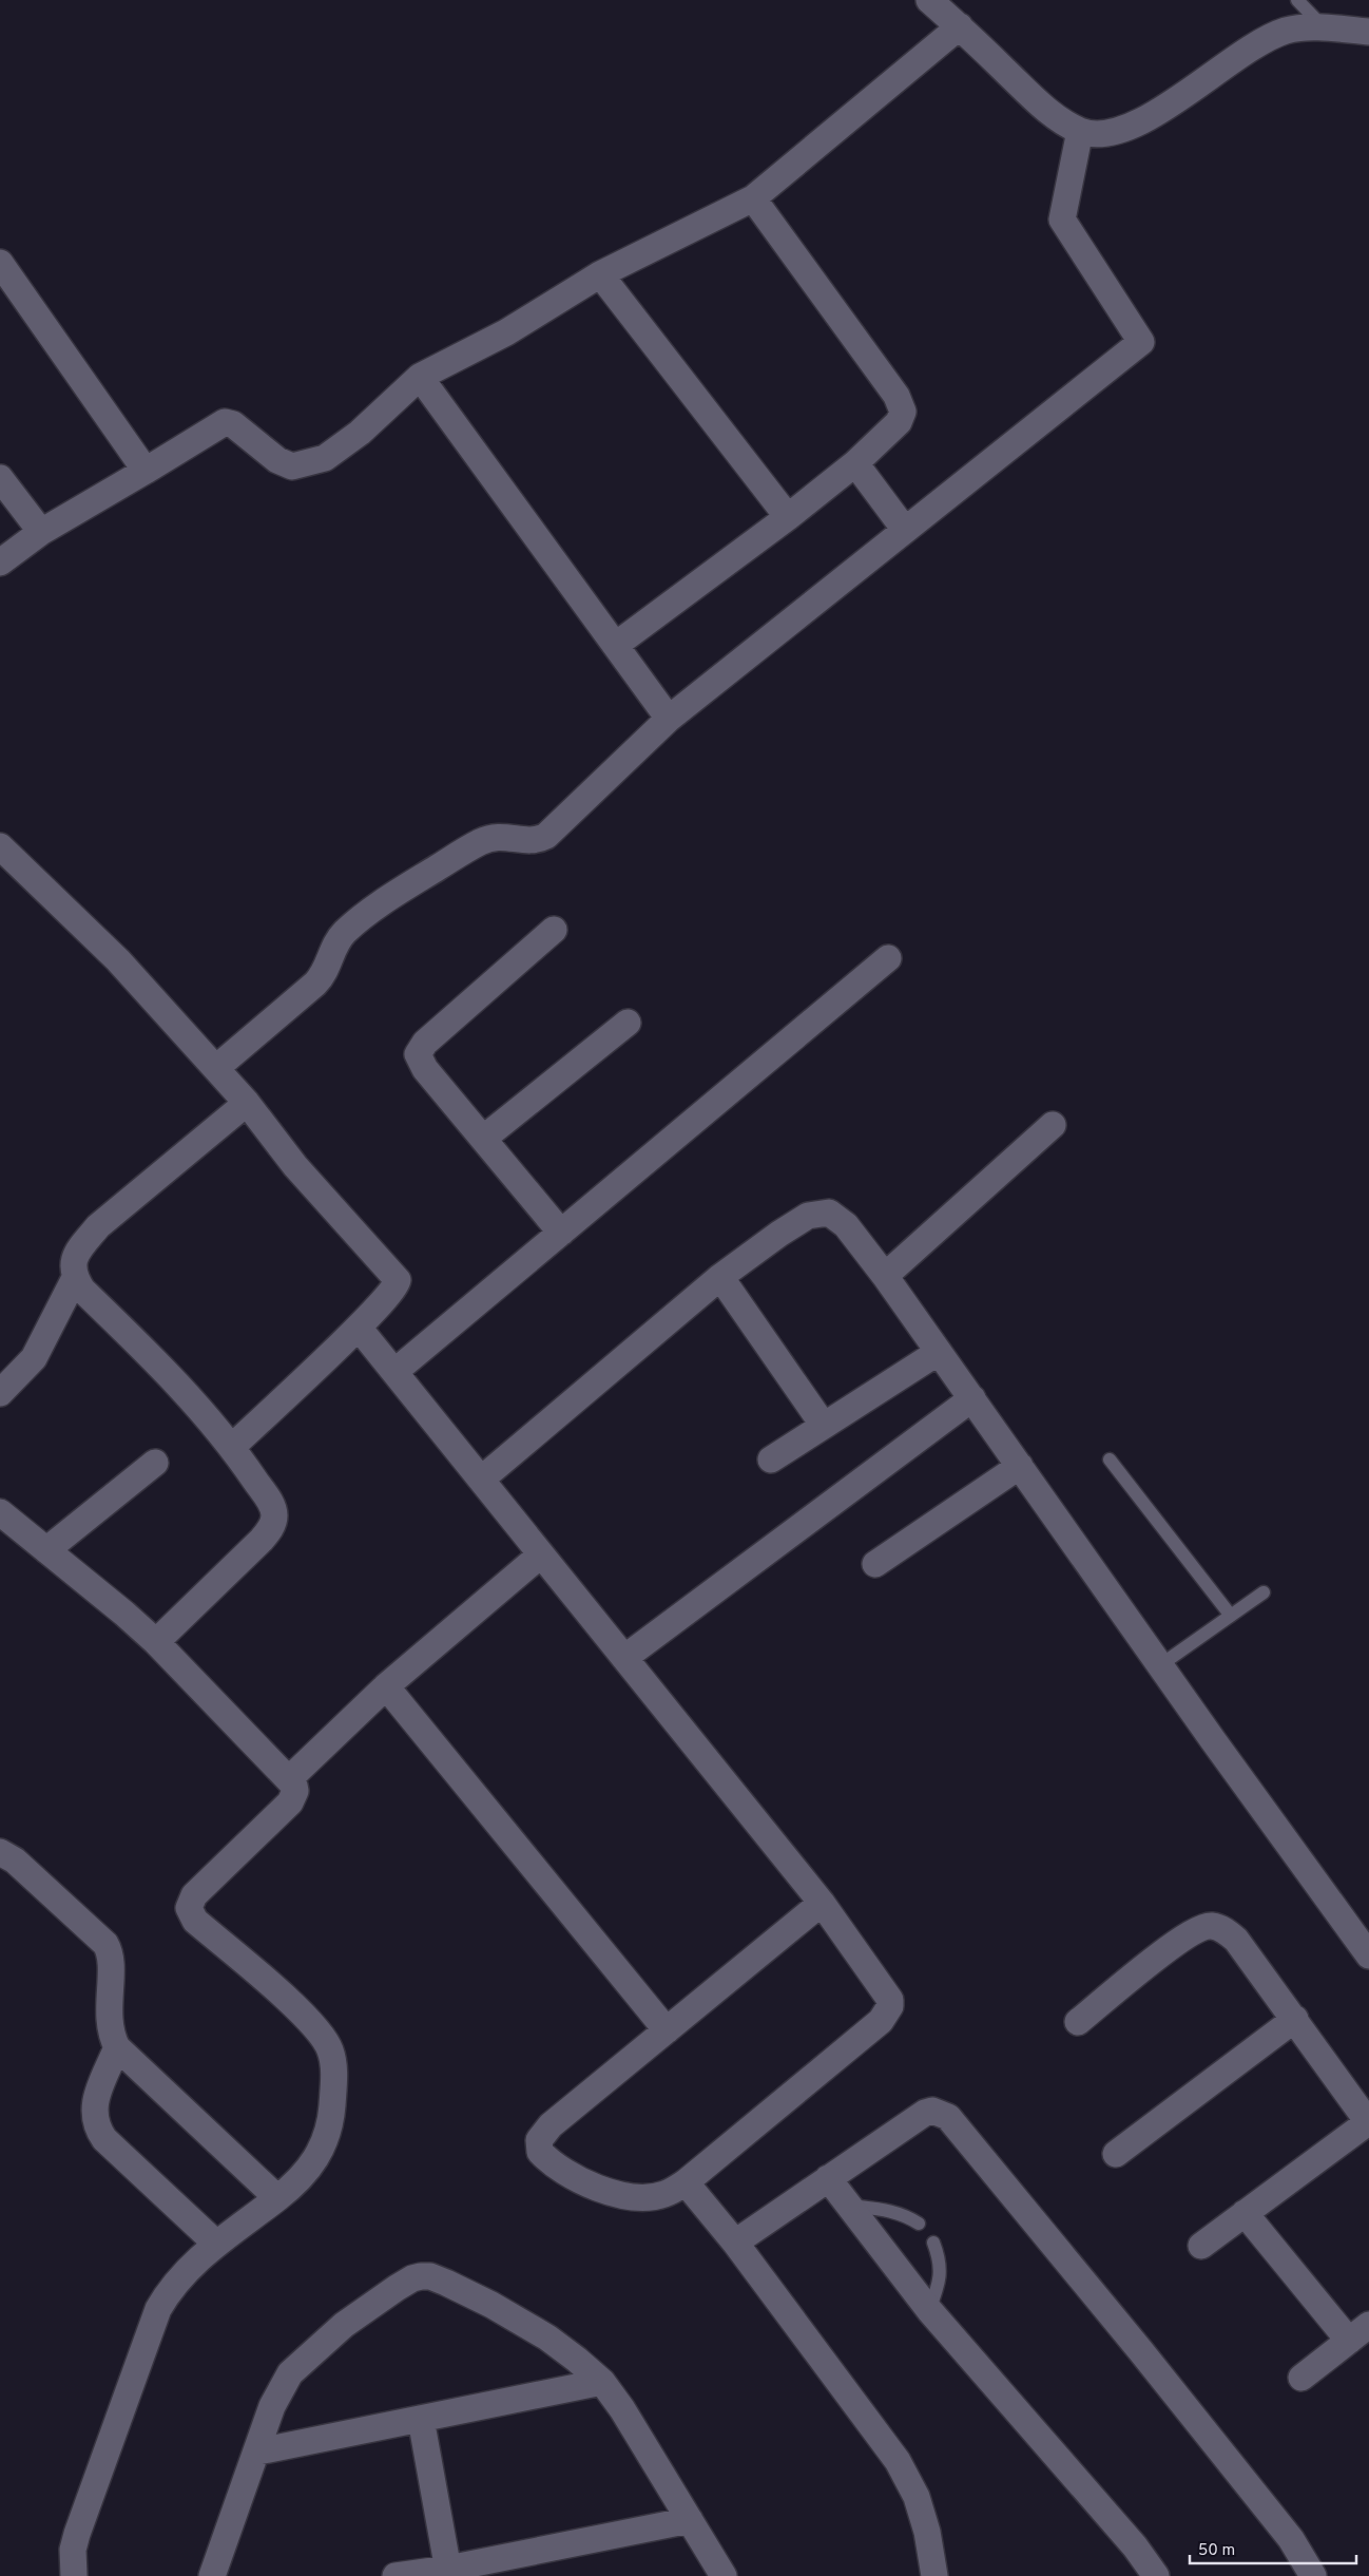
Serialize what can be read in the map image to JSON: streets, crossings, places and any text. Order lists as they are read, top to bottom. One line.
{"scale_bar":"50 m"}
